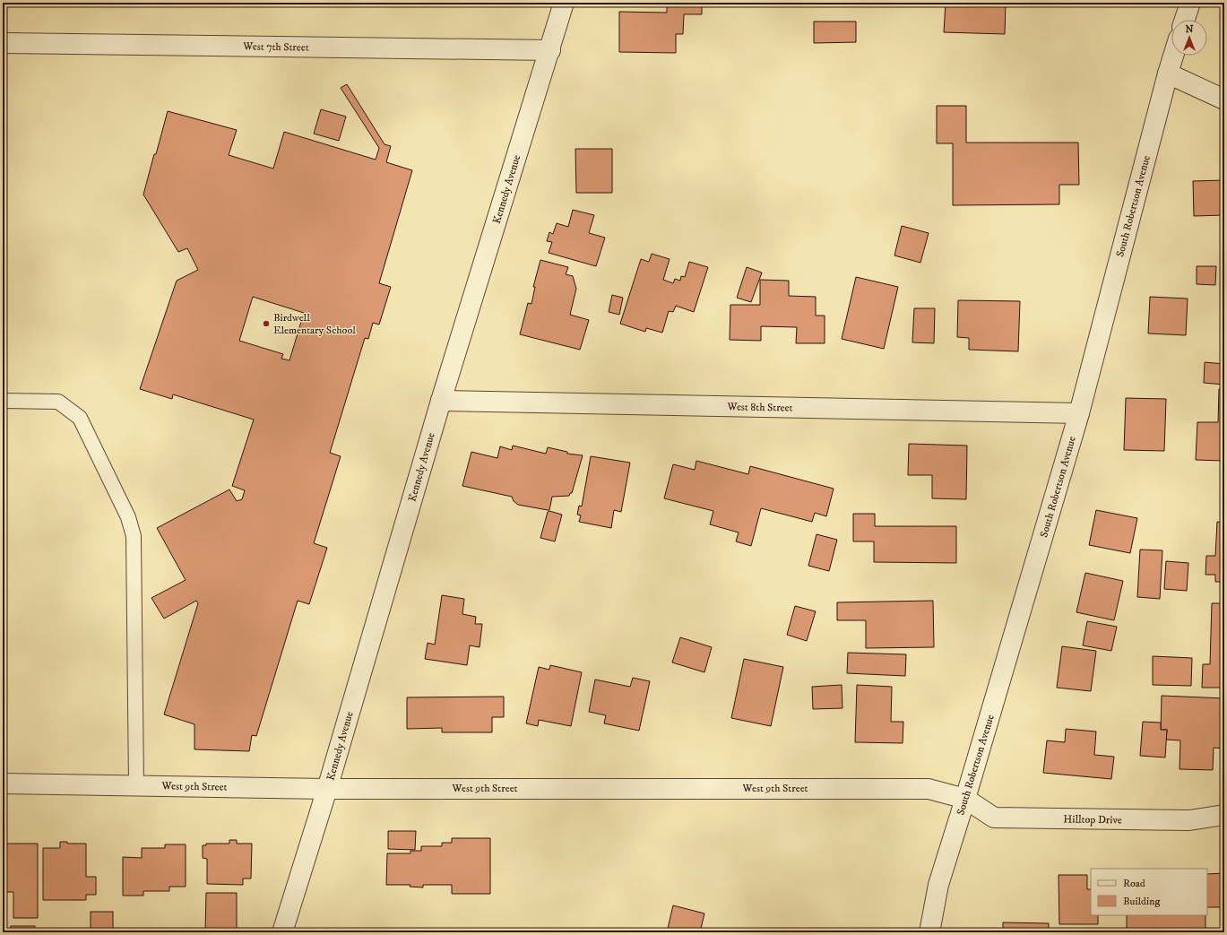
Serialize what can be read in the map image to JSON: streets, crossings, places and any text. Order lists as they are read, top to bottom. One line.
{"streets":{"street":["West 7th Street","Kennedy Avenue","South Robertson Avenue","West 8th Street","West 9th Street","Hilltop Drive"]},"crossings":[["West 7th Street","Kennedy Avenue"],["Kennedy Avenue","West 8th Street"],["Kennedy Avenue","West 9th Street"],["South Robertson Avenue","West 8th Street"],["South Robertson Avenue","West 9th Street"],["South Robertson Avenue","Hilltop Drive"],["West 9th Street","Hilltop Drive"]],"places":["Birdwell Elementary School"],"legend":["Road","Building"],"north":"top"}
